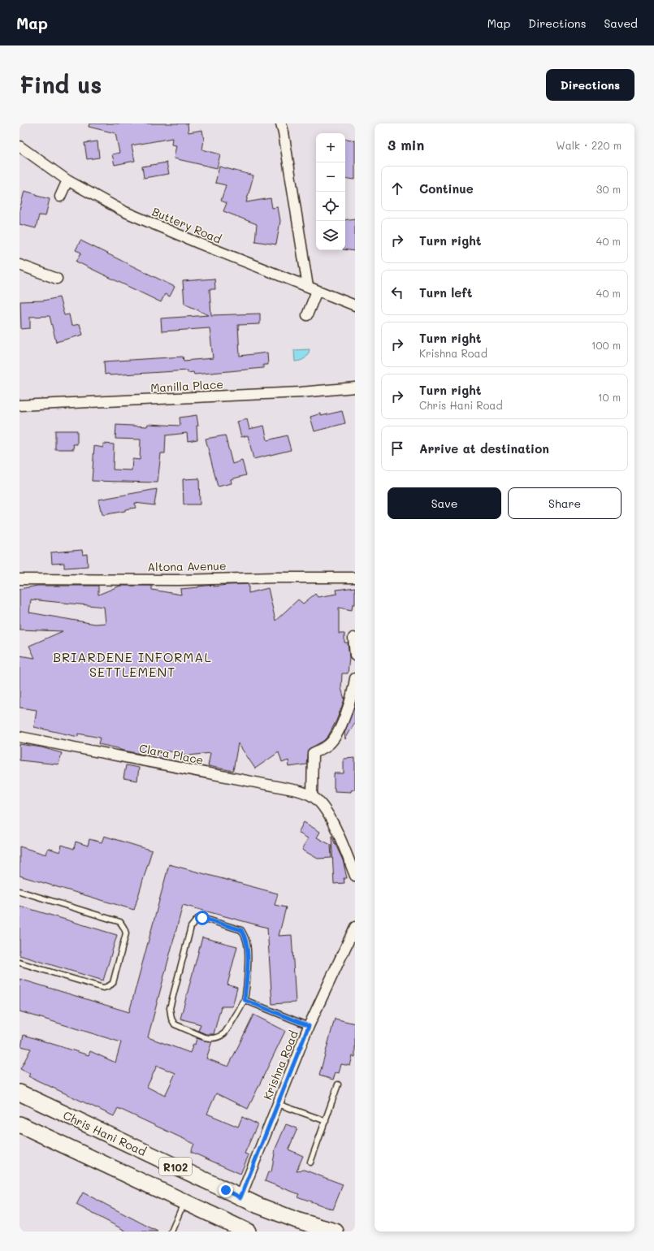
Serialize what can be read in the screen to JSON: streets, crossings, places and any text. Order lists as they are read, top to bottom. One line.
{"streets":{"main road":["Chris Hani Road","R102"],"street":["Buttery Road","Manilla Place","Altona Avenue","Clara Place","Krishna Road"]},"crossings":[["Krishna Road","Chris Hani Road"]],"districts":["BRIARDENE INFORMAL SETTLEMENT"],"page":{"header":"Map","nav":["Map","Directions","Saved"],"buttons":["Directions",["Save","Share"]],"title":"Find us","heading":["3 min","Walk · 220 m"],"map_buttons":["+","−"],"list":[["Continue","30 m"],["Turn right","40 m"],["Turn left","40 m"],["Turn right","Krishna Road","100 m"],["Turn right","Chris Hani Road","10 m"],"Arrive at destination"]}}
